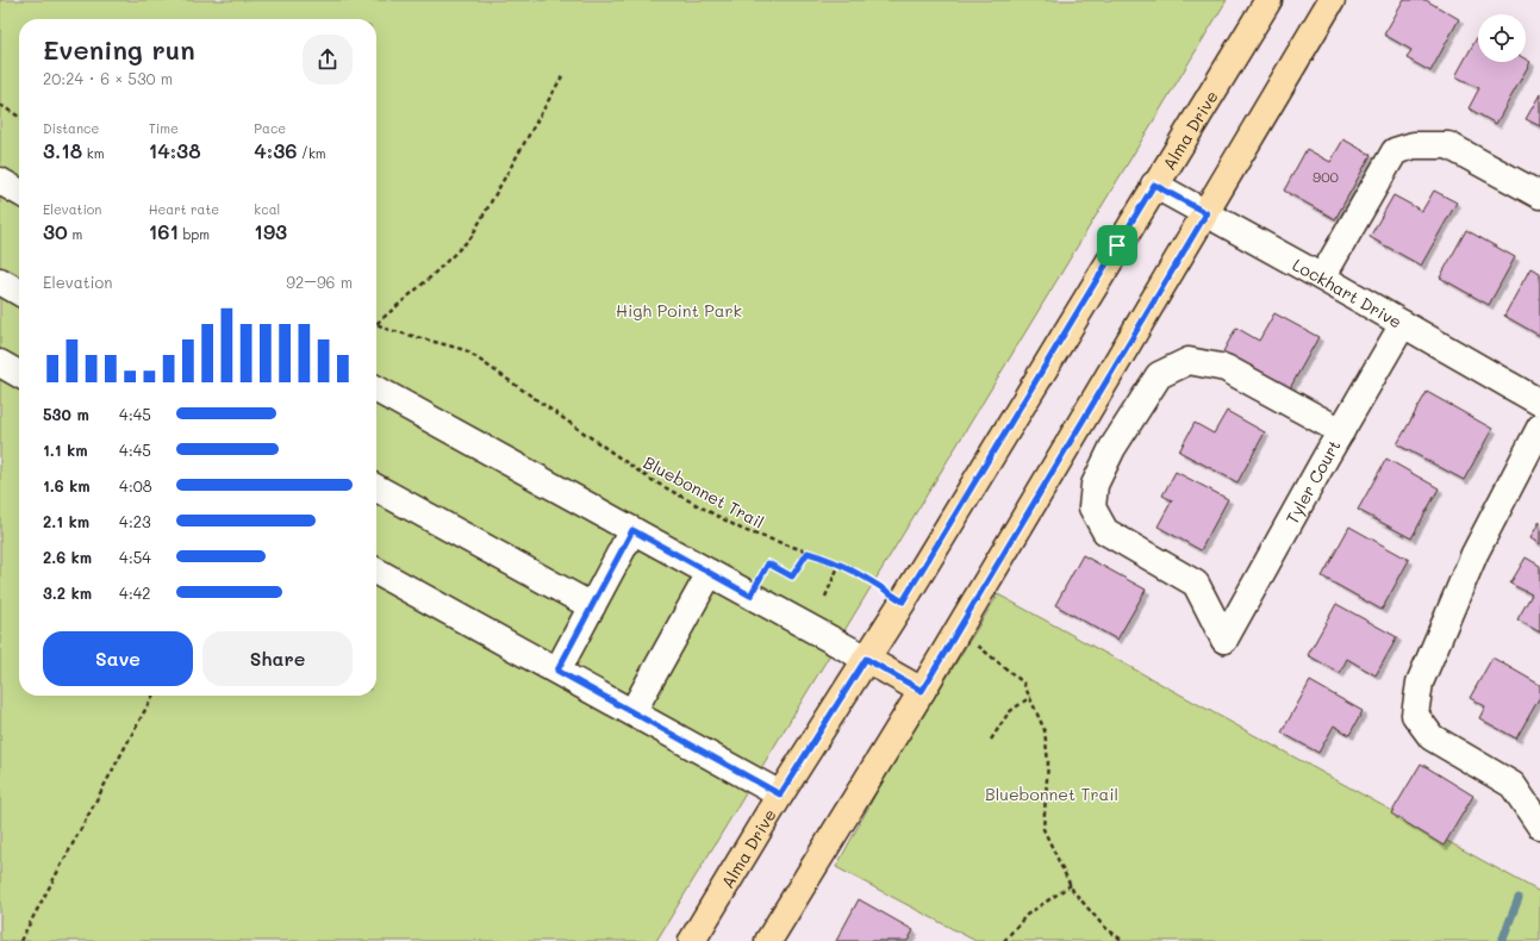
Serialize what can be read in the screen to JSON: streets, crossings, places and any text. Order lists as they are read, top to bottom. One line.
{"streets":{"main road":["Alma Drive"],"street":["Lockhart Drive","Tyler Court"],"path":["Bluebonnet Trail"]},"crossings":[["Alma Drive","Lockhart Drive"],["Alma Drive","Bluebonnet Trail"],["Lockhart Drive","Tyler Court"]],"parks":["High Point Park","Bluebonnet Trail"],"house_numbers":["900"],"page":{"heading":["Evening run","20:24 · 6 × 530 m"],"stats":[["Distance","3.18 km"],["Time","14:38"],["Pace","4:36 /km"],["Elevation","30 m"],["Heart rate","161 bpm"],["kcal","193"]],"chart":["Elevation","92–96 m"],"list":[{"name":"530 m","note":"4:45"},{"name":"1.1 km","note":"4:45"},{"name":"1.6 km","note":"4:08"},{"name":"2.1 km","note":"4:23"},{"name":"2.6 km","note":"4:54"},{"name":"3.2 km","note":"4:42"}],"buttons":["Save","Share"]}}
